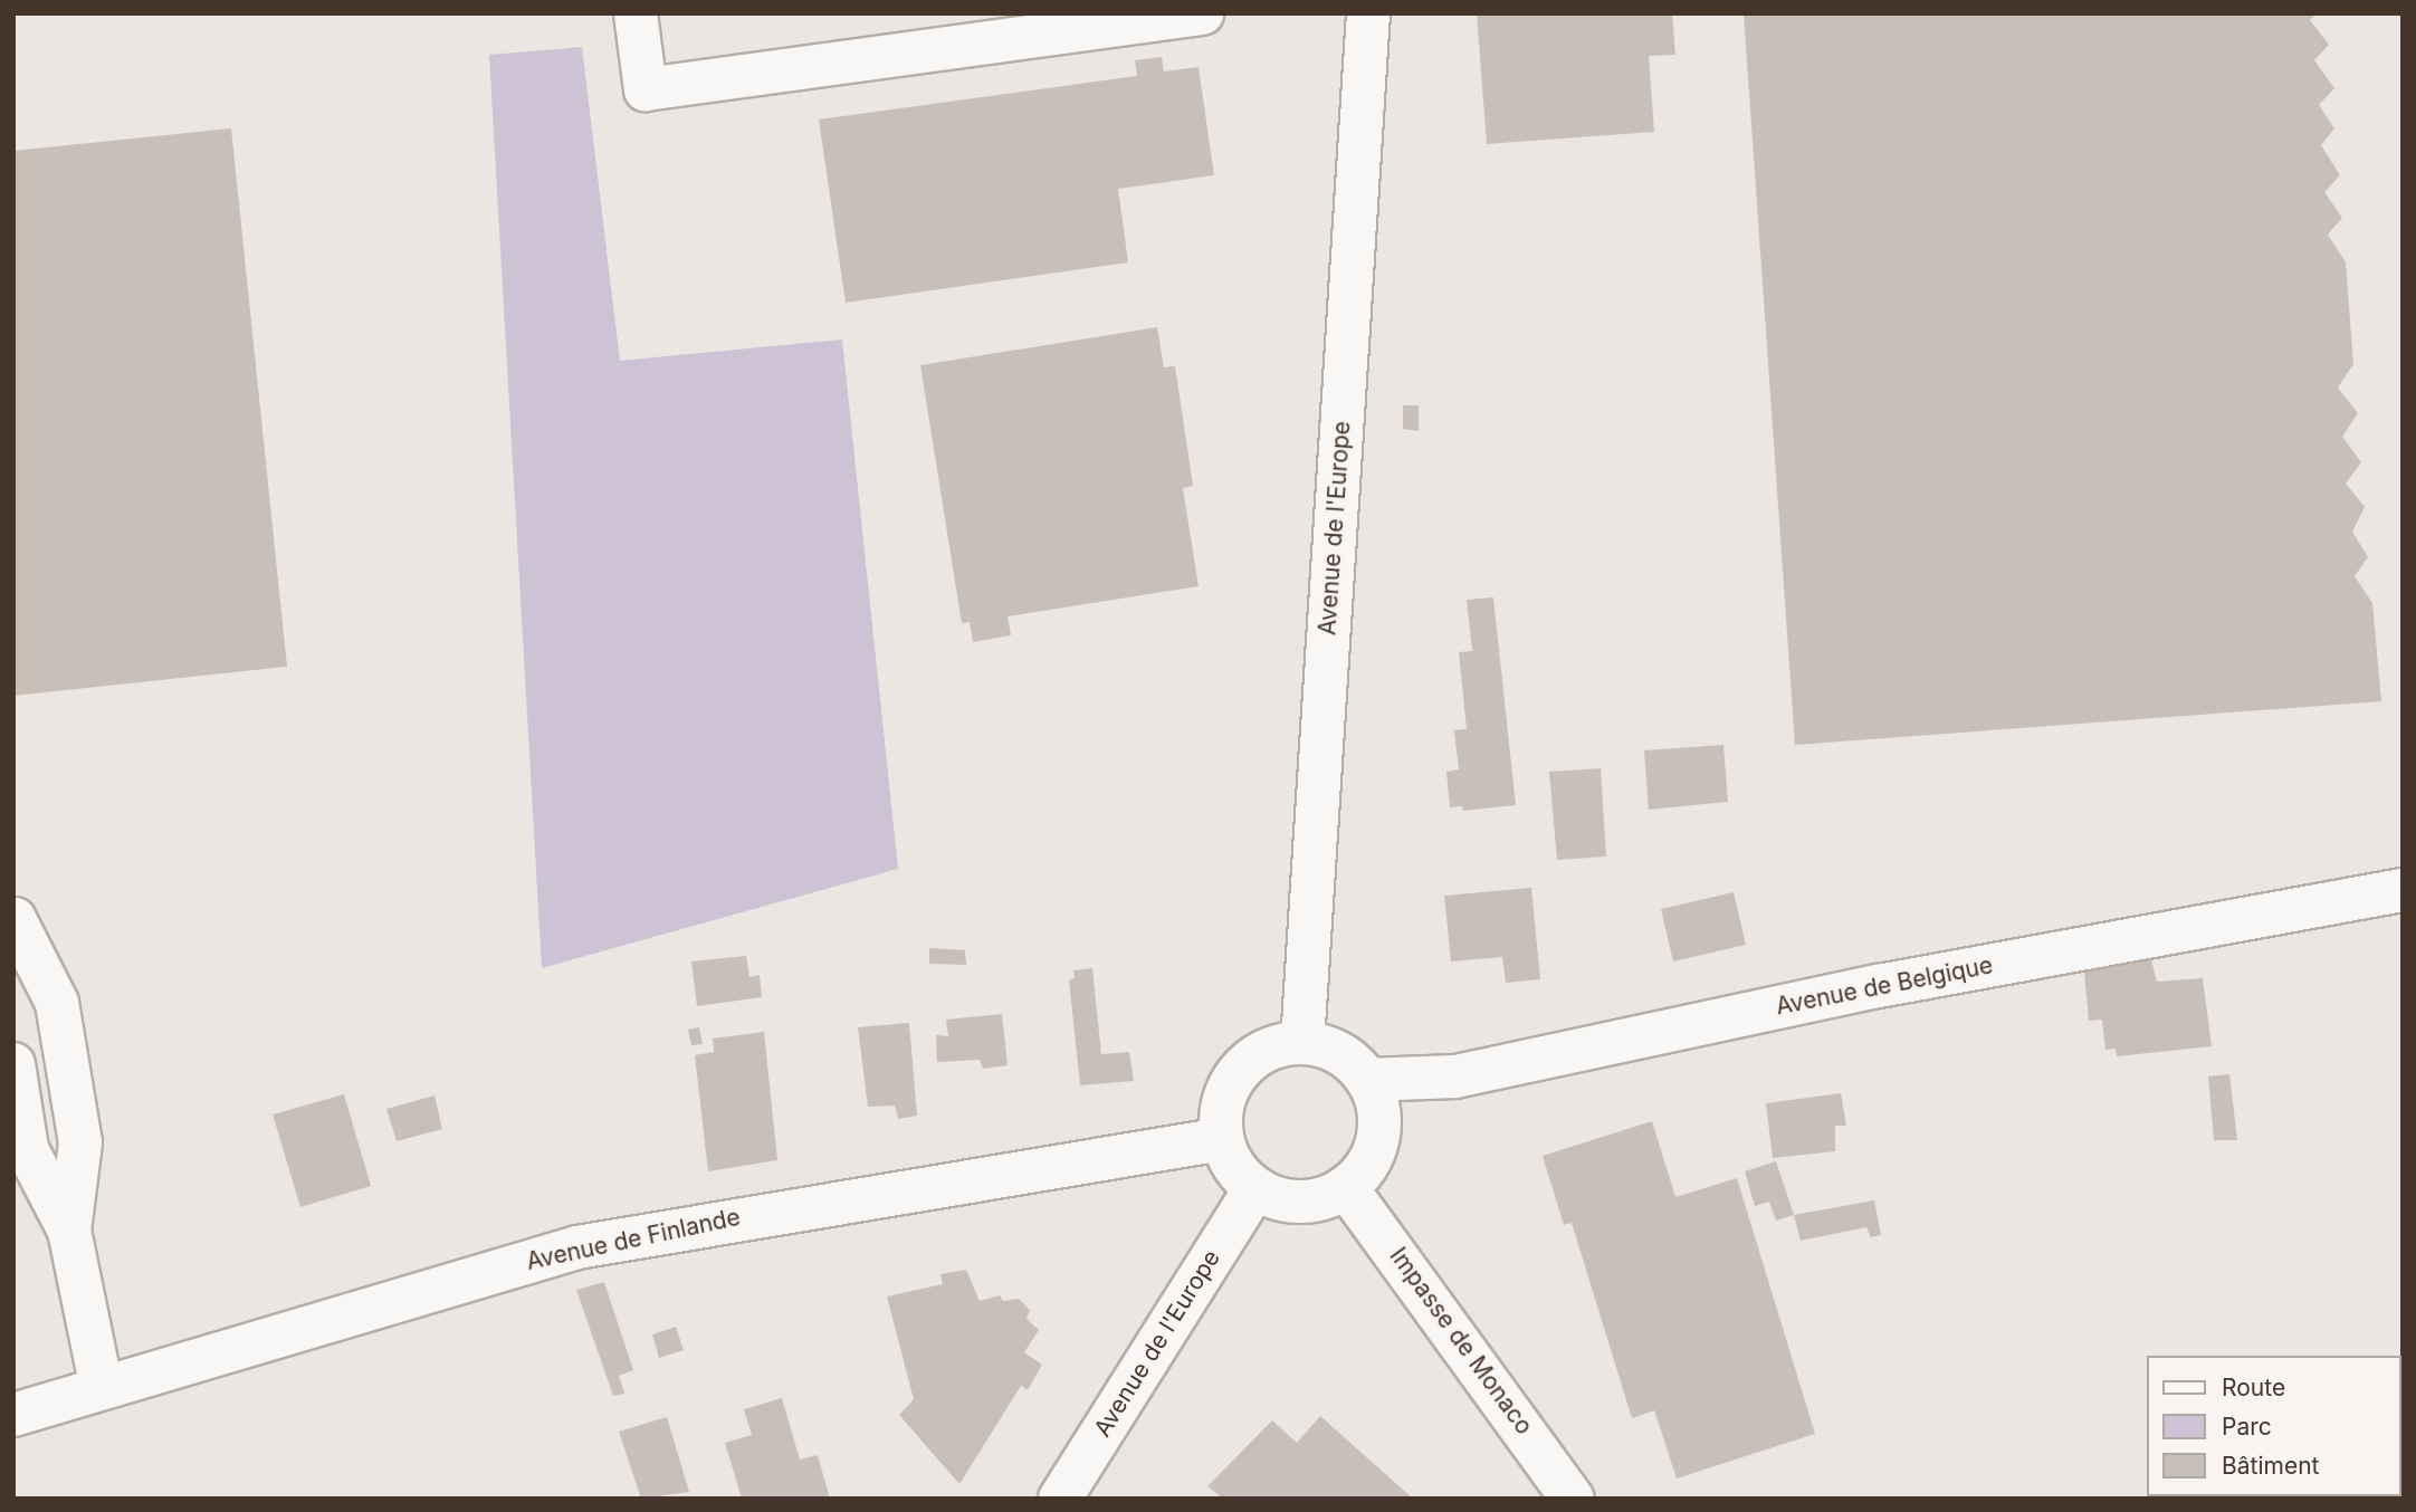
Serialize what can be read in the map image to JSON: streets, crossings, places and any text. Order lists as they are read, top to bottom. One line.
{"streets":{"street":["Avenue de l'Europe","Avenue de Belgique","Avenue de Finlande","Impasse de Monaco"]},"crossings":[["Avenue de l'Europe","Avenue de Belgique"],["Avenue de l'Europe","Avenue de Finlande"],["Avenue de l'Europe","Impasse de Monaco"],["Avenue de Belgique","Avenue de Finlande"],["Avenue de Belgique","Impasse de Monaco"],["Avenue de Finlande","Impasse de Monaco"]],"legend":["Route","Parc","Bâtiment"]}
